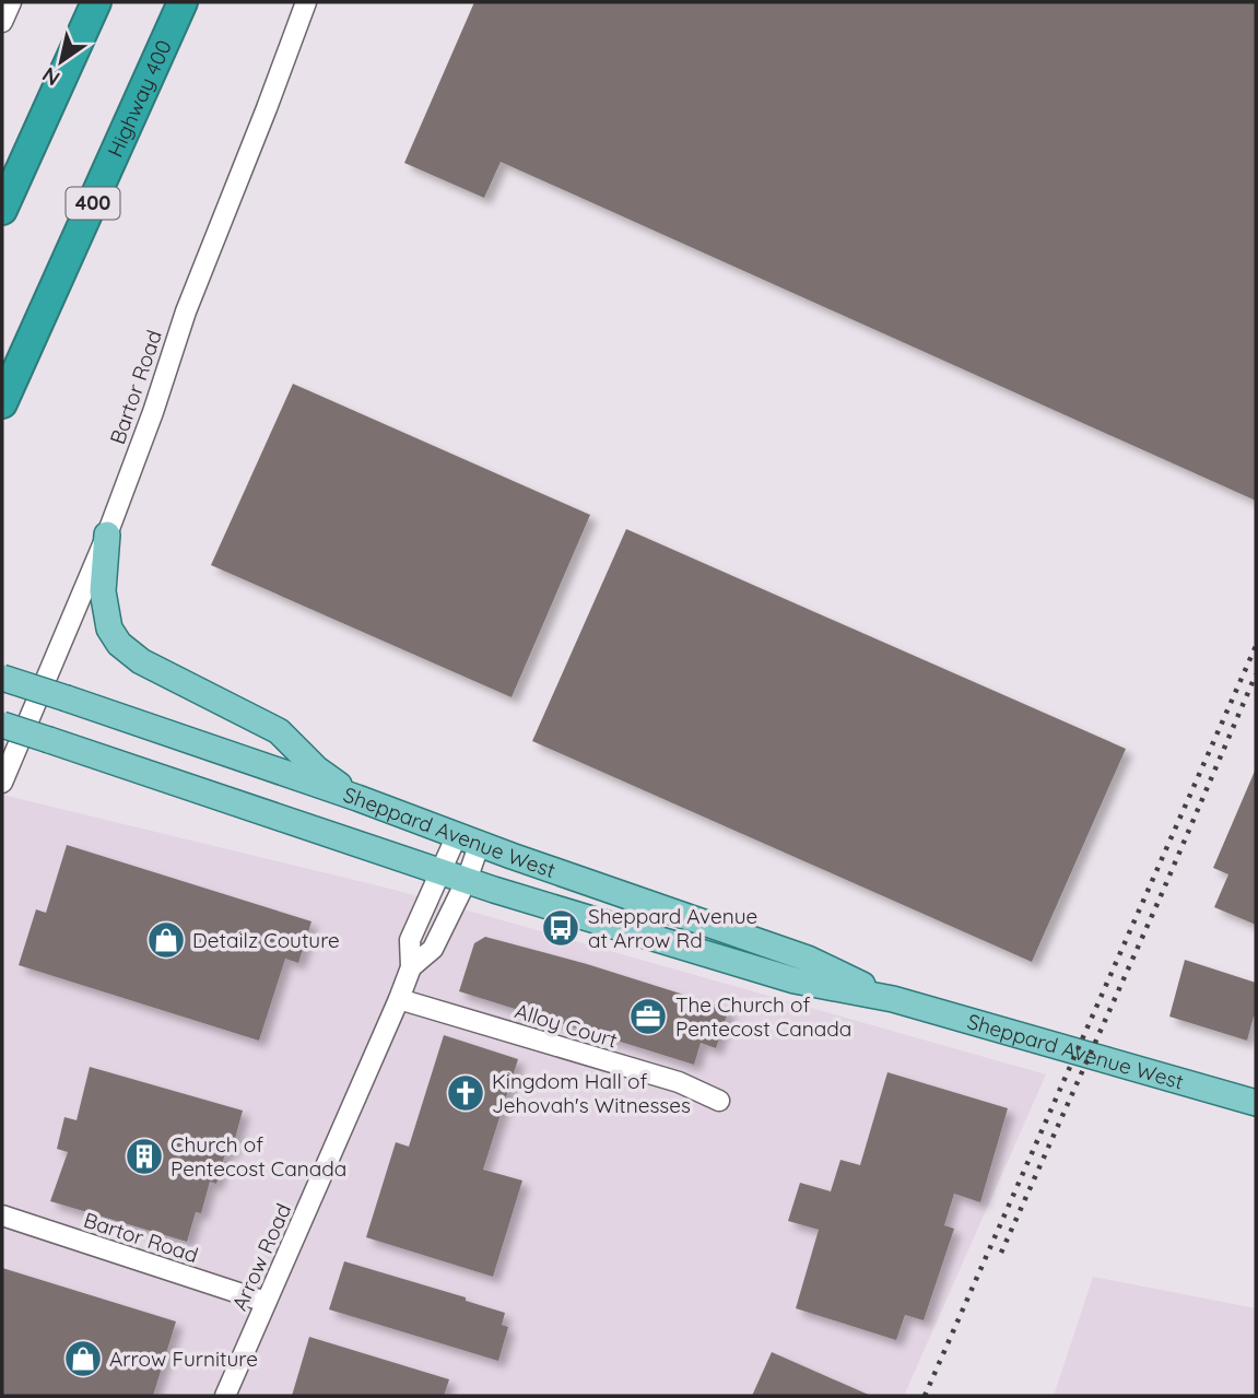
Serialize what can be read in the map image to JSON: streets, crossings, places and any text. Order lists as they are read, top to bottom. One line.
{"streets":{"highway":["Highway 400","400"],"main road":["Sheppard Avenue West"],"street":["Bartor Road","Alloy Court","Arrow Road"]},"crossings":[["Bartor Road","Arrow Road"],["Sheppard Avenue West","Arrow Road"],["Alloy Court","Arrow Road"]],"places":{"bus stop":["Sheppard Avenue at Arrow Rd"],"shop":["Detailz Couture","Arrow Furniture"],"office":["The Church of Pentecost Canada"],"church":["Kingdom Hall of Jehovah's Witnesses"],"building":["Church of Pentecost Canada"]},"north":"bottom left"}
